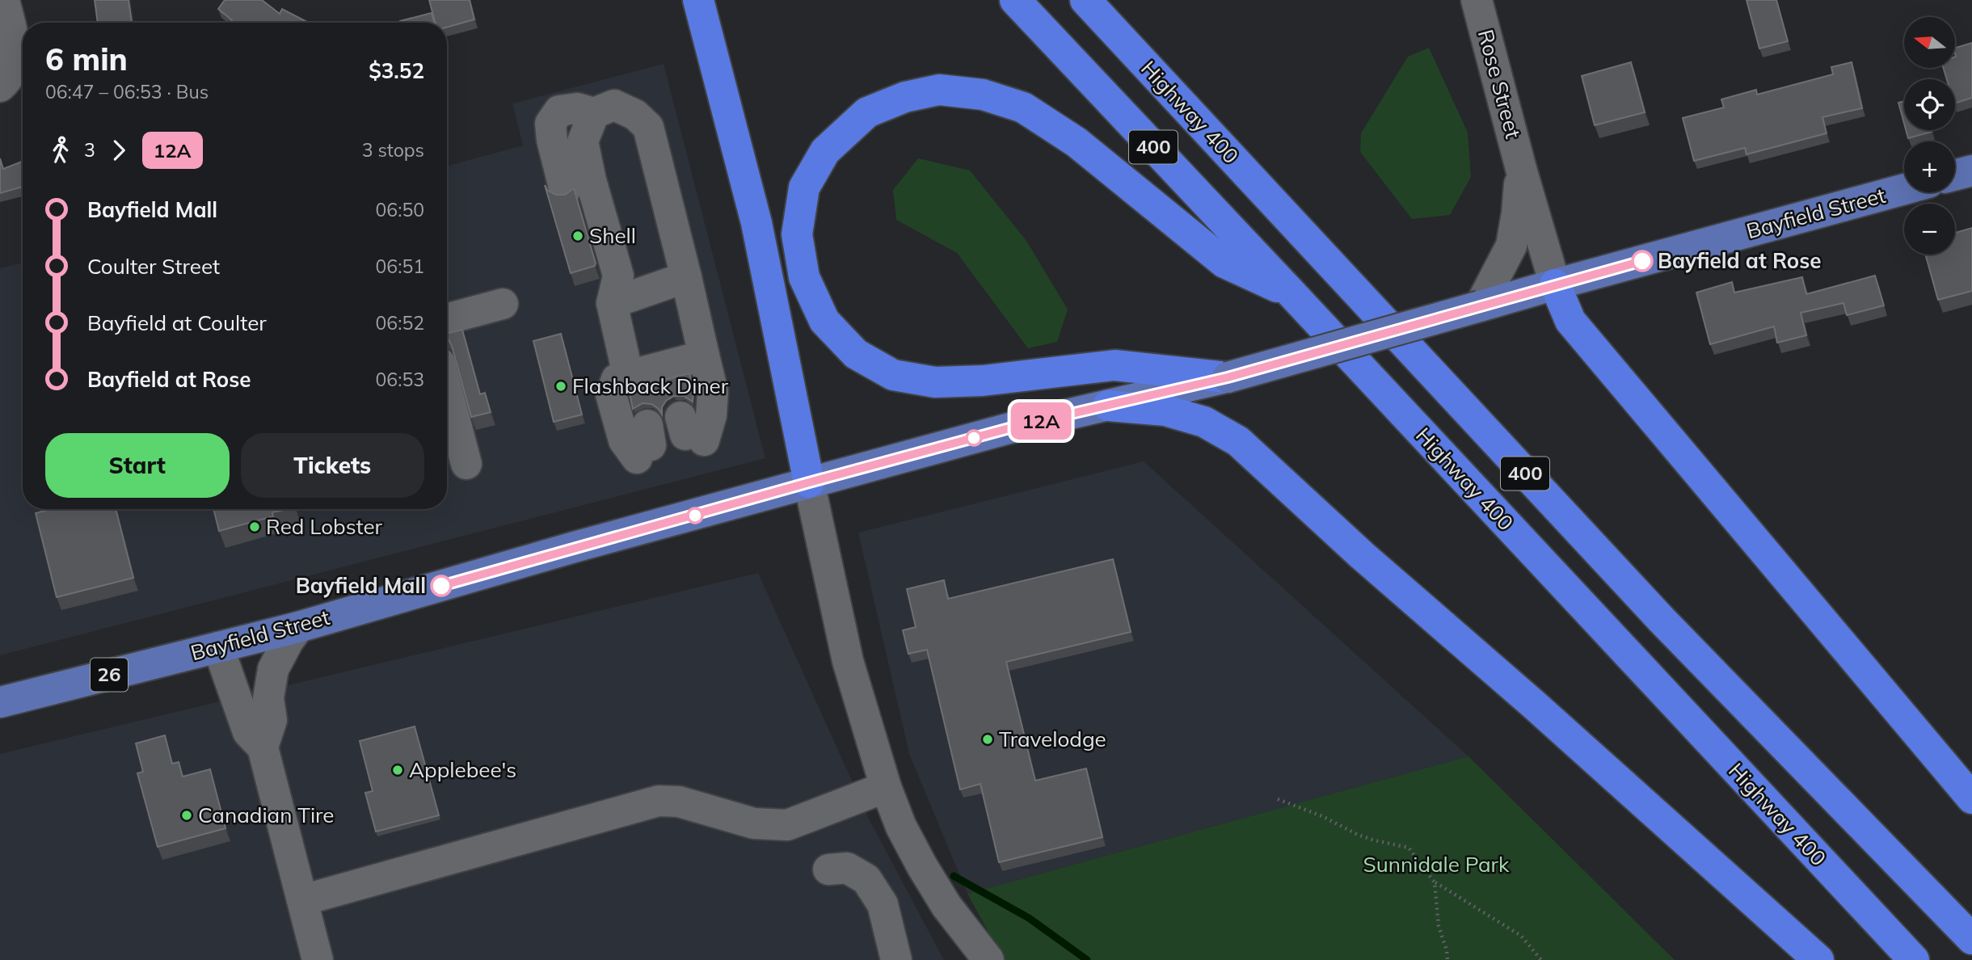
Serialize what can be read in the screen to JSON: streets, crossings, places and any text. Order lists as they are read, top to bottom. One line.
{"streets":{"highway":["Highway 400","400"],"main road":["Bayfield Street","26"],"street":["Rose Street"]},"crossings":[["Rose Street","Bayfield Street"]],"parks":["Sunnidale Park"],"places":["Shell","Bayfield at Rose","Flashback Diner","Red Lobster","Bayfield Mall","Travelodge","Applebee's","Canadian Tire"],"lines":["bus line 12A"],"north":"left","page":{"on_map":"12A","map_buttons":["+","−"],"heading":["6 min","06:47 – 06:53 · Bus","$3.52"],"legs":["3","12A","3 stops"],"list":[{"name":"Bayfield Mall","value":"06:50"},{"name":"Coulter Street","value":"06:51"},{"name":"Bayfield at Coulter","value":"06:52"},{"name":"Bayfield at Rose","value":"06:53"}],"buttons":["Start","Tickets"]}}
